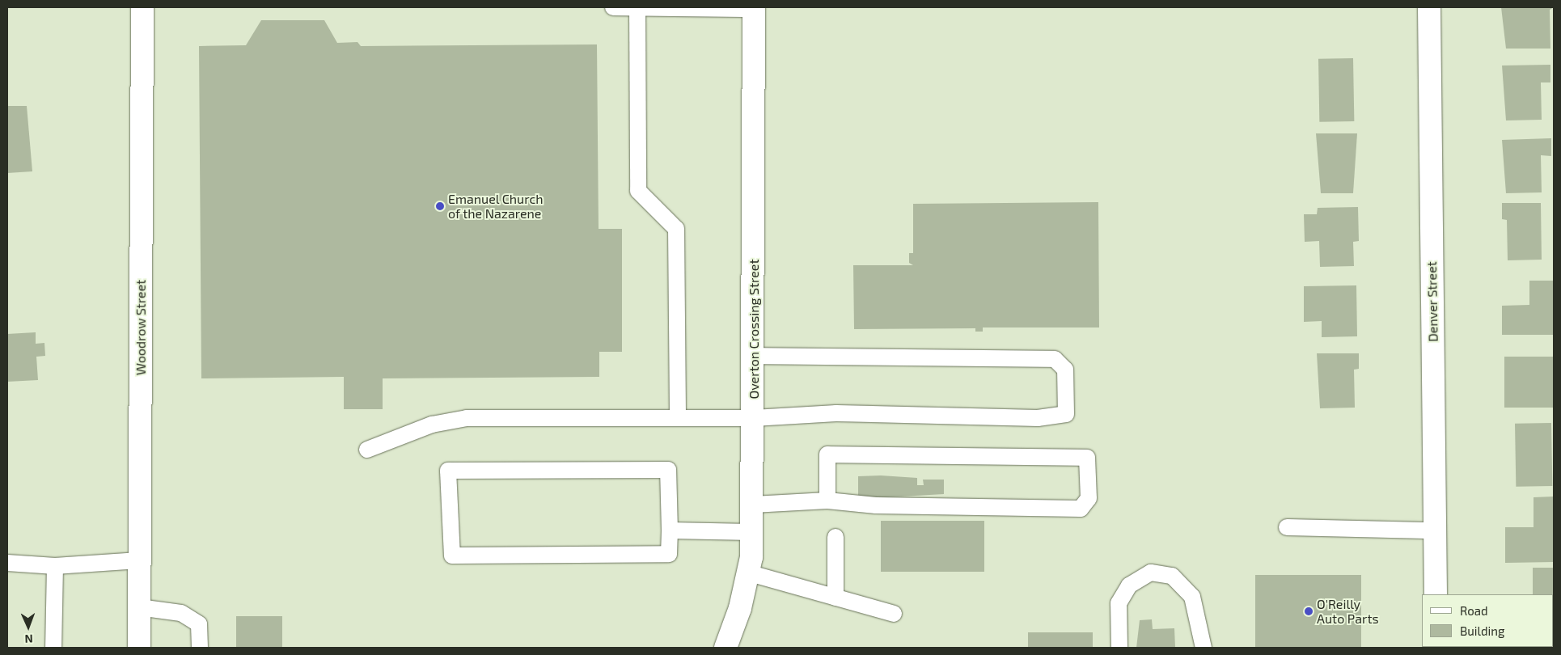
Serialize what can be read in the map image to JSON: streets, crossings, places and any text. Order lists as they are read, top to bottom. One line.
{"streets":{"street":["Denver Street","Woodrow Street","Overton Crossing Street"]},"places":["Emanuel Church of the Nazarene","O'Reilly Auto Parts"],"legend":["Road","Building"],"north":"bottom"}
